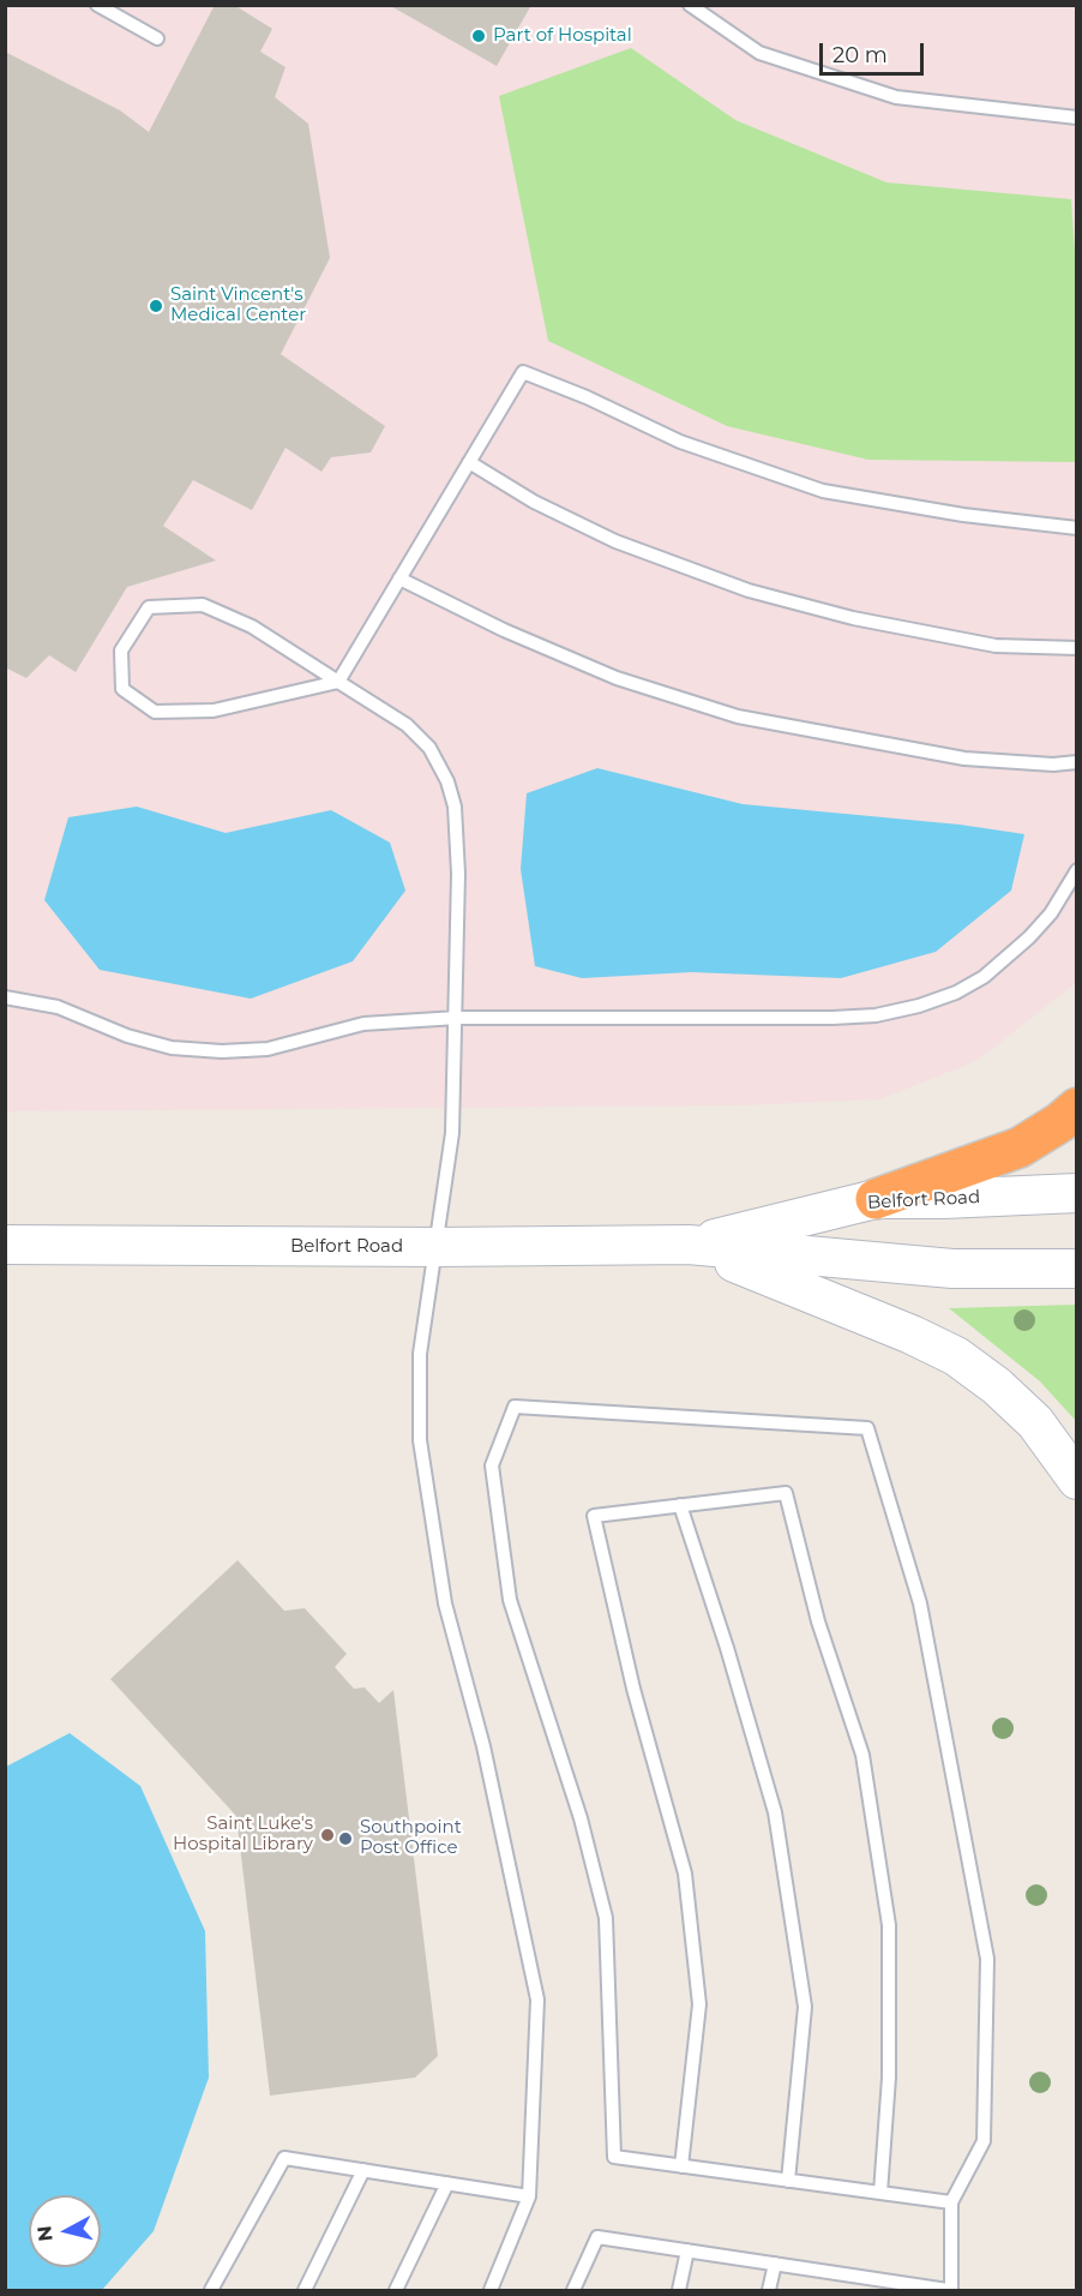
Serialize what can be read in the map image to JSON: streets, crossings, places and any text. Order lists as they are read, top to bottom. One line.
{"streets":{"main road":["Belfort Road"]},"places":["Part of Hospital","Saint Vincent's Medical Center","Saint Luke's Hospital Library","Southpoint Post Office"],"scale_bar":"20 m","north":"left"}
